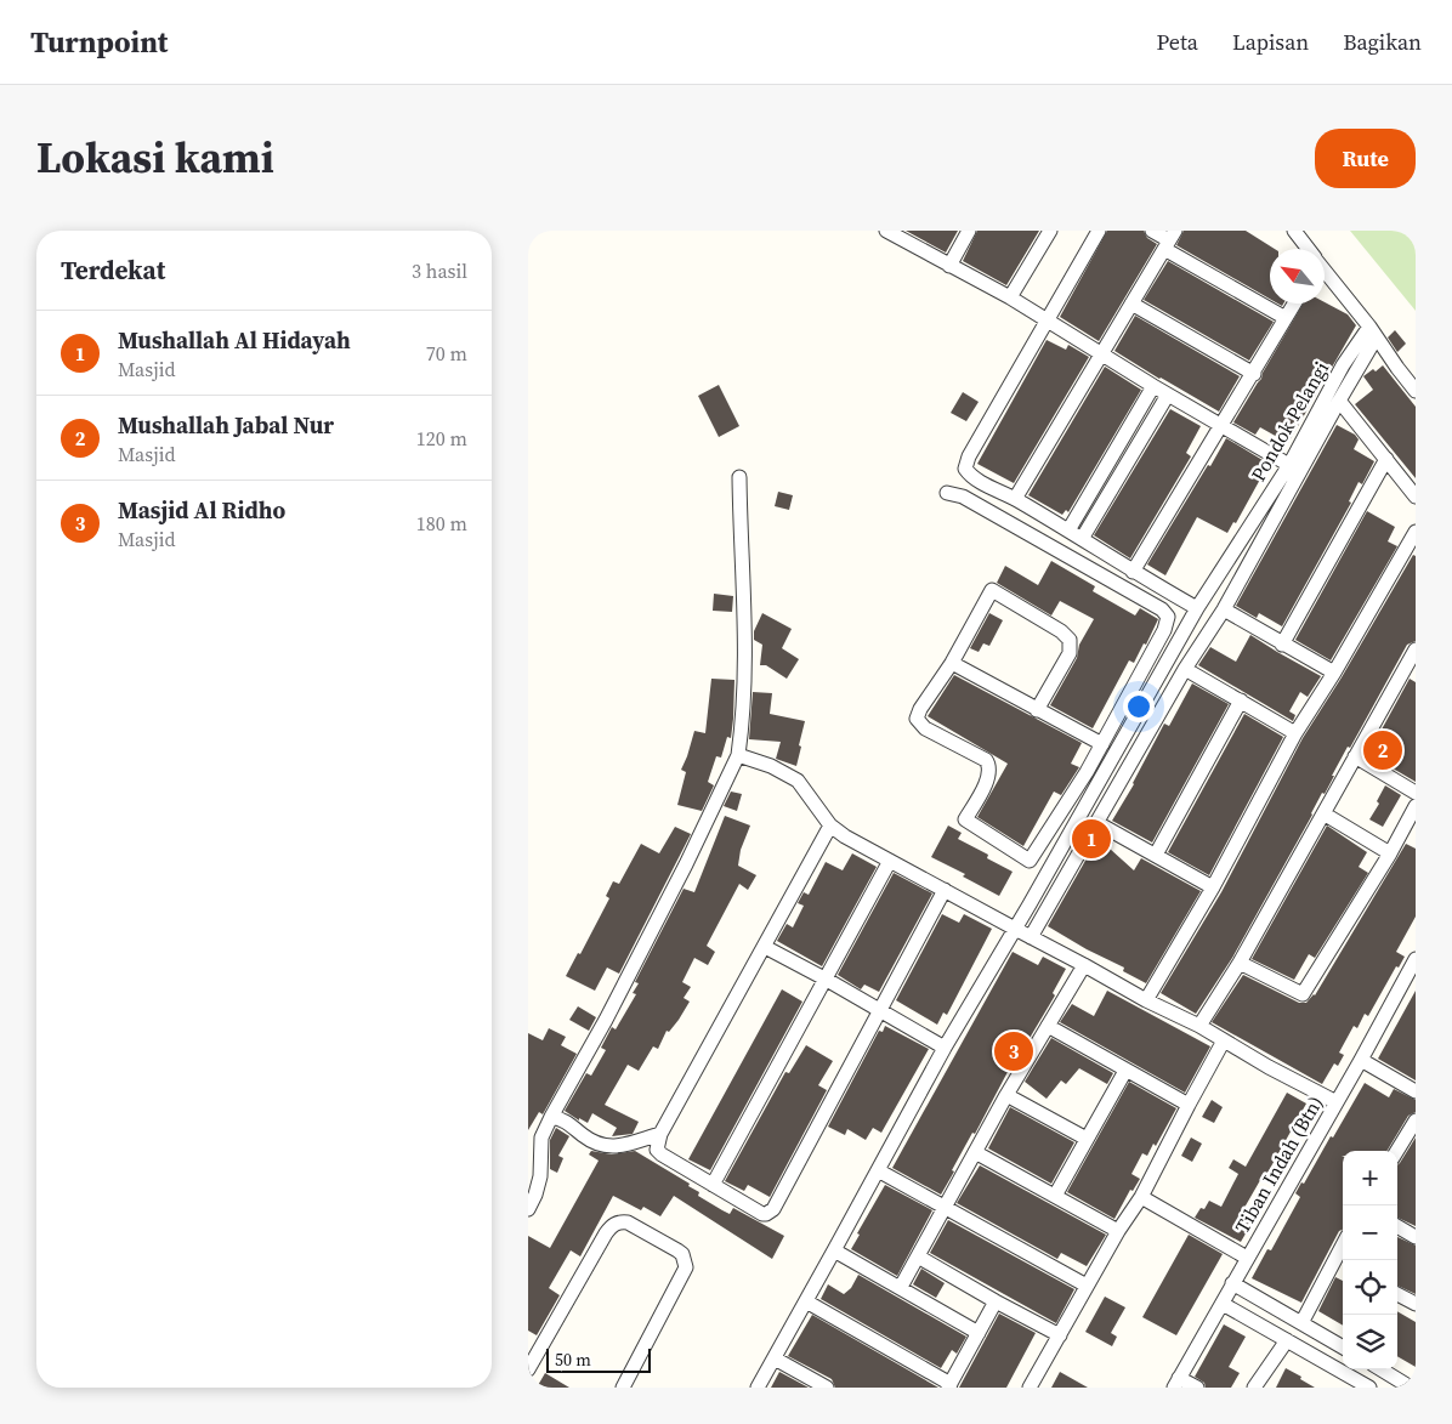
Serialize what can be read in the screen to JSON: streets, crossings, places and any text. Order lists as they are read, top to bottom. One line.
{"streets":{"street":["Pondok Pelangi","Tiban Indah (Btn)"]},"scale_bar":"50 m","north":"top left","page":{"header":"Turnpoint","nav":["Peta","Lapisan","Bagikan"],"title":"Lokasi kami","buttons":"Rute","heading":["Terdekat","3 hasil"],"list":[{"mark":"1","name":"Mushallah Al Hidayah","note":"Masjid","value":"70 m"},{"mark":"2","name":"Mushallah Jabal Nur","note":"Masjid","value":"120 m"},{"mark":"3","name":"Masjid Al Ridho","note":"Masjid","value":"180 m"}],"pins":["2","1","3"],"map_buttons":["+","−"],"scale":"50 m"}}
